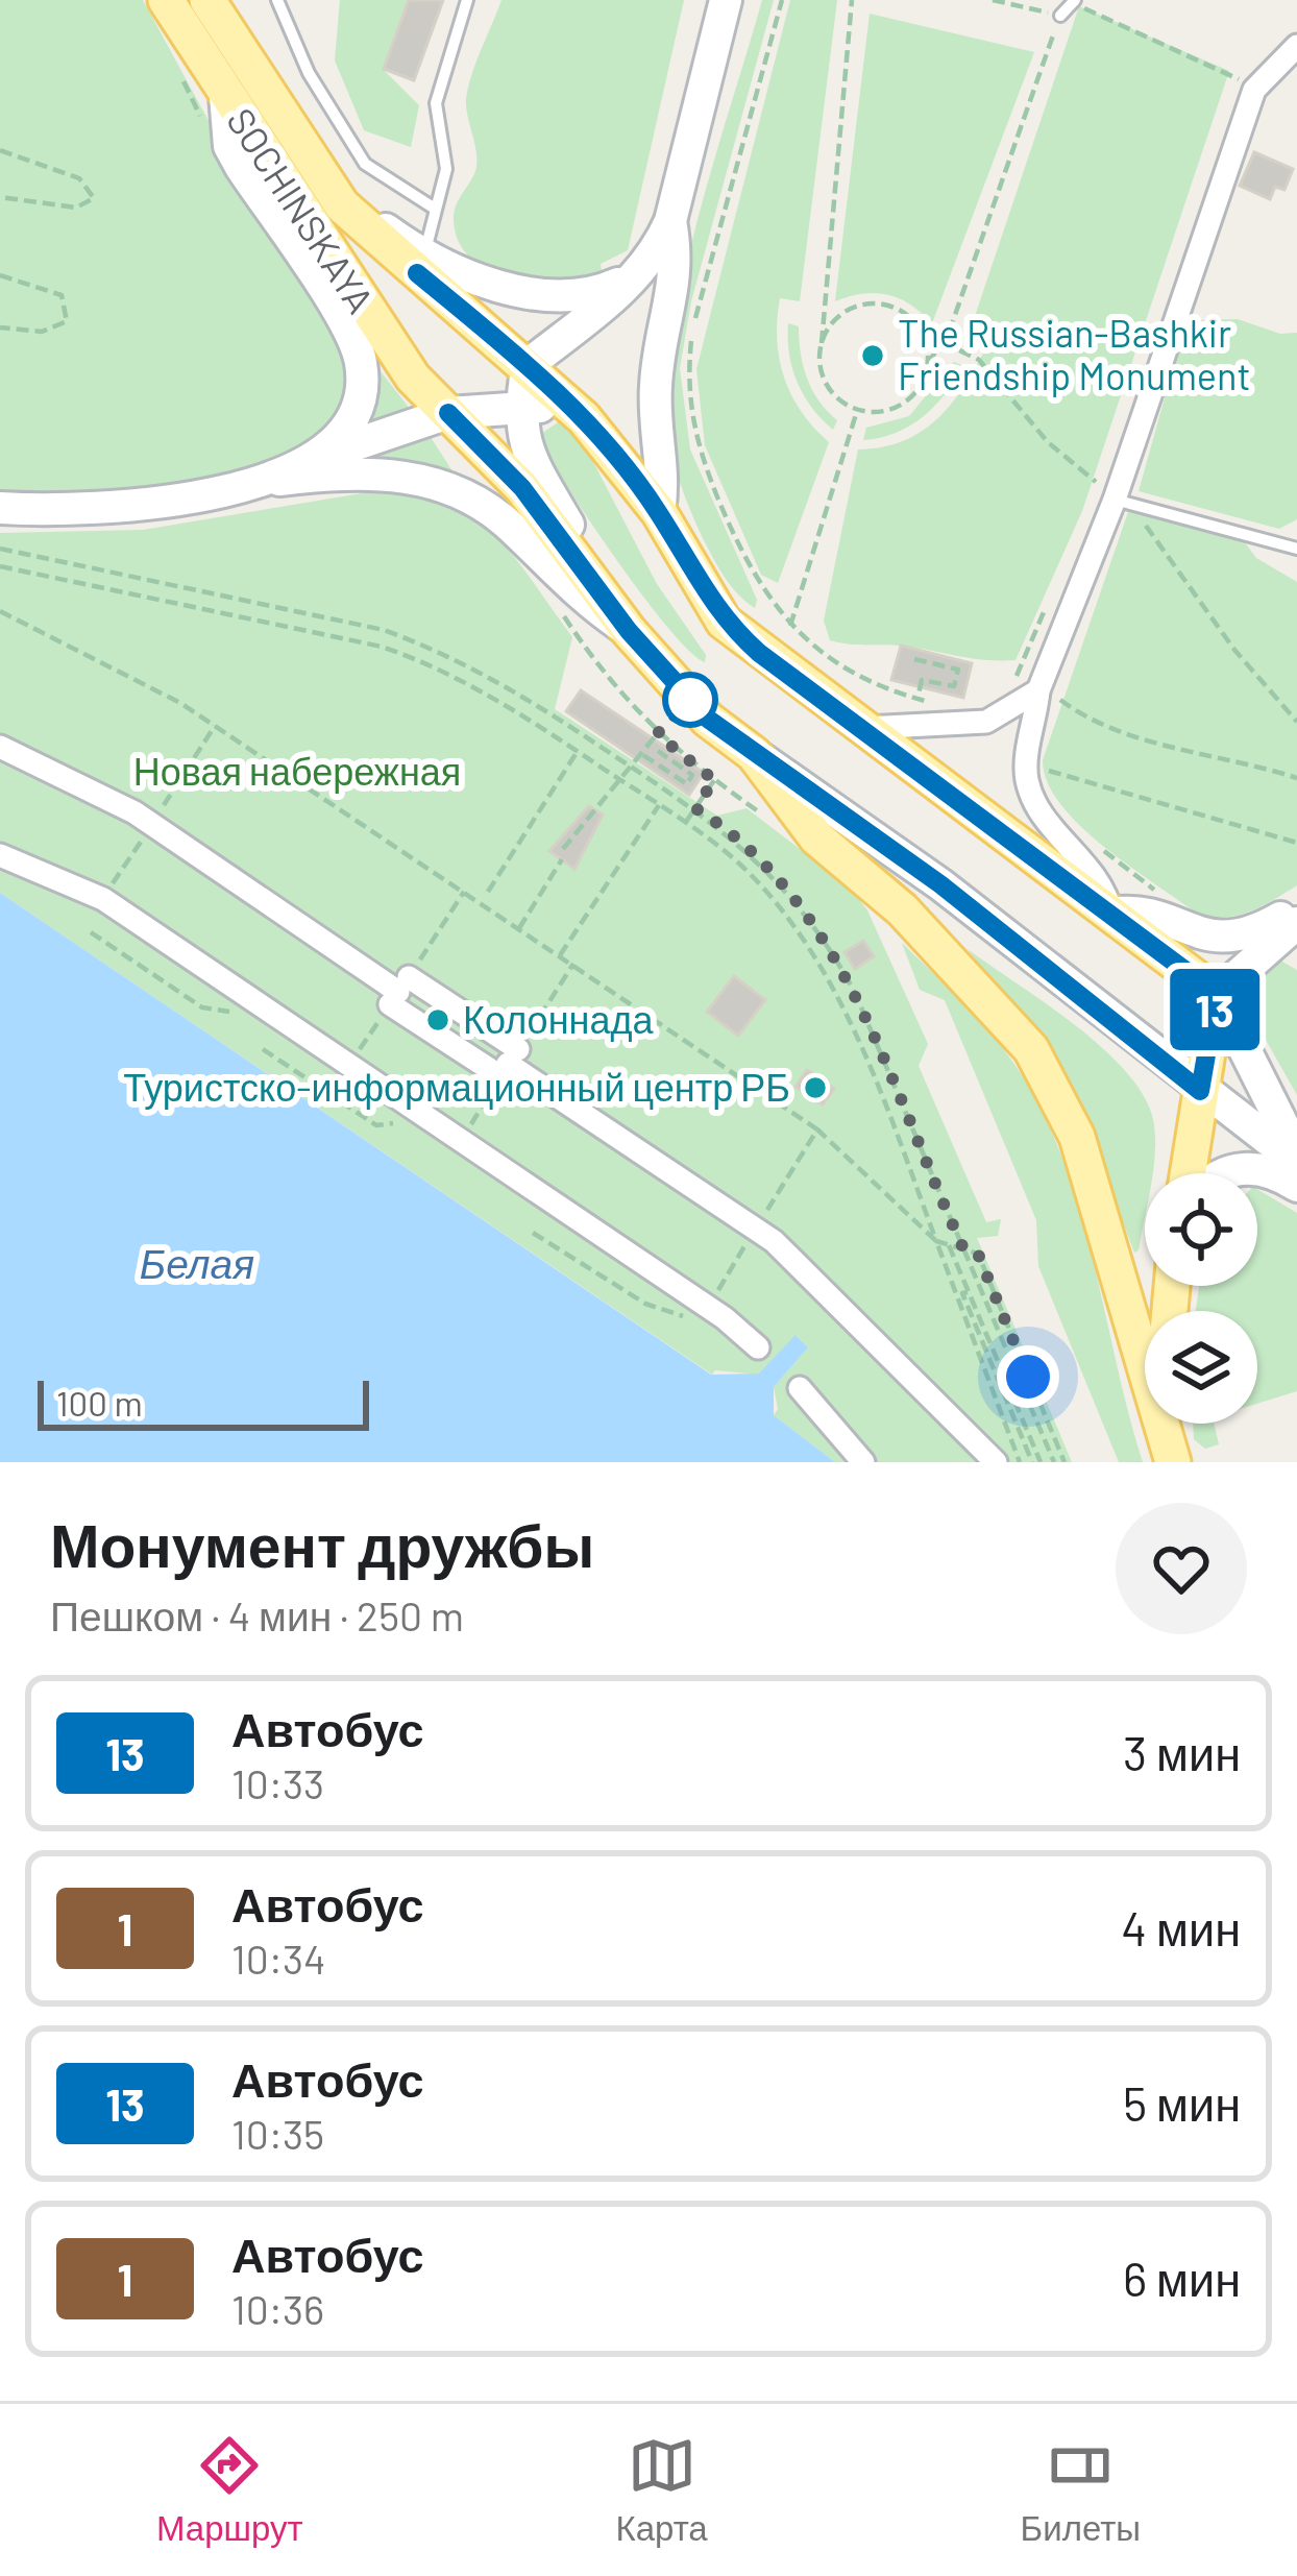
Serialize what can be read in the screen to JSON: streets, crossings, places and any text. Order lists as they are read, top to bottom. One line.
{"streets":{"main road":["SOCHINSKAYA"]},"water":["Белая"],"parks":["Новая набережная"],"places":["The Russian-Bashkir Friendship Monument","Колоннада","Туристско-информационный центр РБ"],"lines":["bus line 13"],"scale_bar":"100 m","page":{"on_map":"13","scale":"100 m","heading":["Монумент дружбы","Пешком · 4 мин · 250 m"],"list":[{"mark":"13","name":"Автобус","note":"10:33","value":"3 мин"},{"mark":"1","name":"Автобус","note":"10:34","value":"4 мин"},{"mark":"13","name":"Автобус","note":"10:35","value":"5 мин"},{"mark":"1","name":"Автобус","note":"10:36","value":"6 мин"}],"tabs":["Маршрут","Карта","Билеты"]}}
